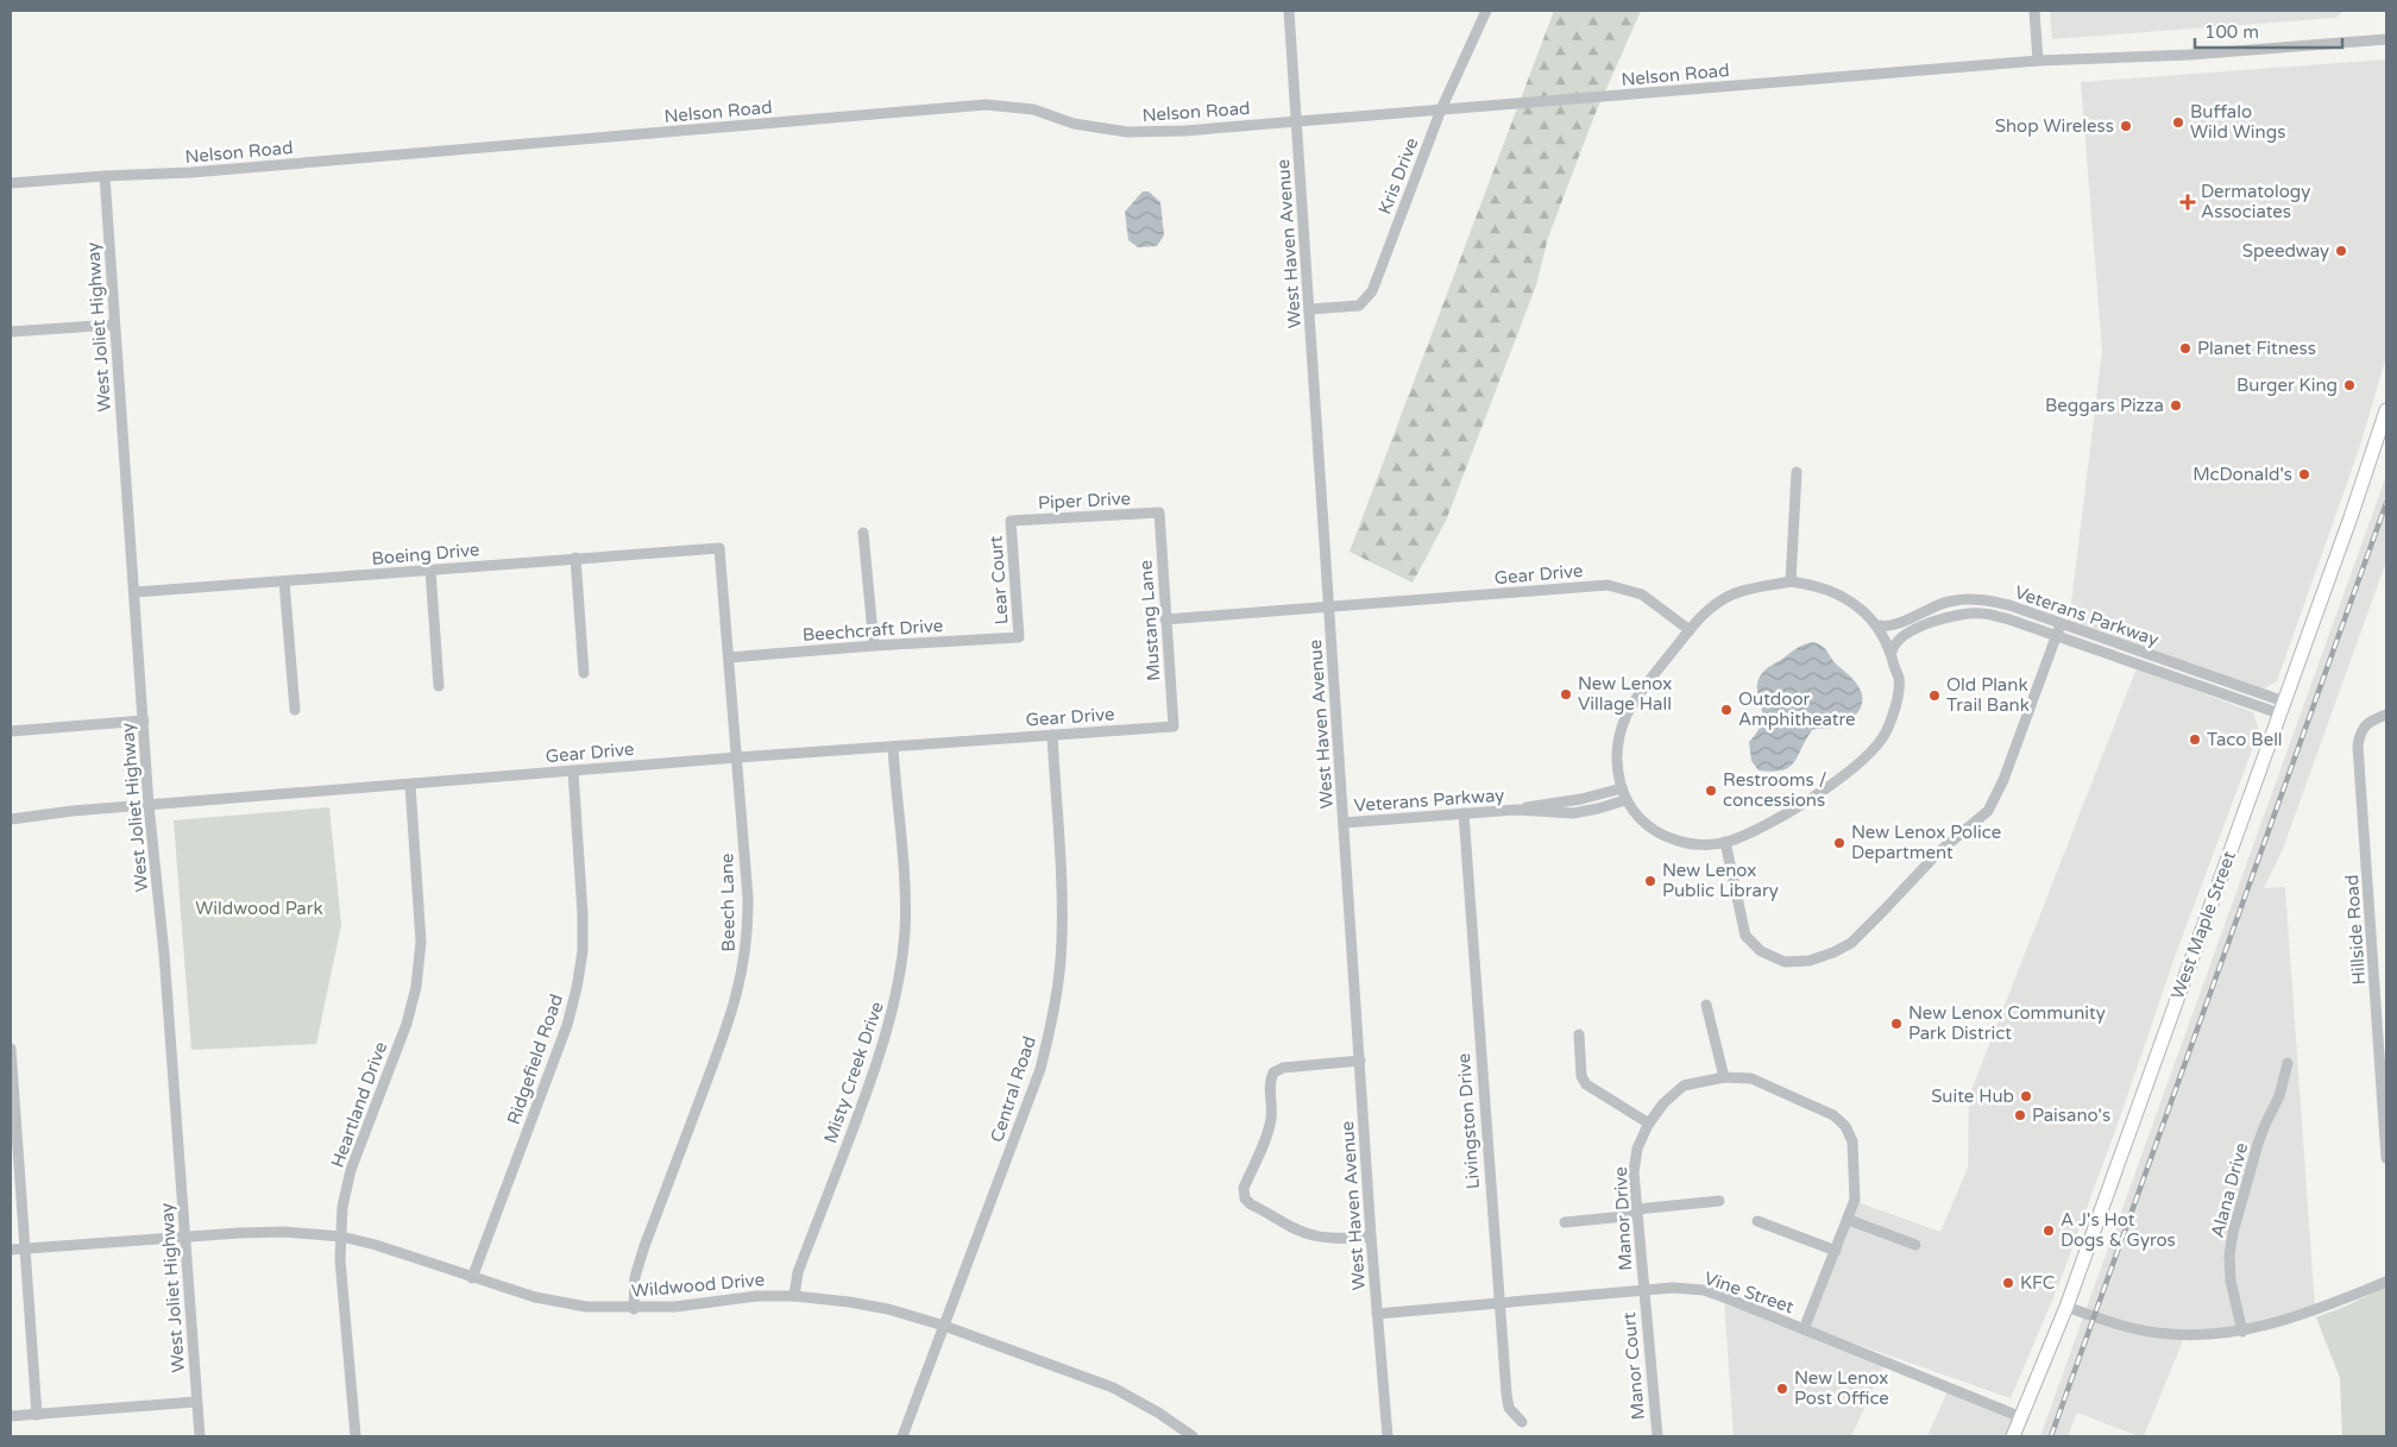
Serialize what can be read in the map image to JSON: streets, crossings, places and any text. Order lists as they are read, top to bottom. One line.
{"streets":{"main road":["West Maple Street"],"street":["Nelson Road","Kris Drive","West Haven Avenue","West Joliet Highway","Piper Drive","Boeing Drive","Gear Drive","Lear Court","Veterans Parkway","Mustang Lane","Beechcraft Drive","Beech Lane","Hillside Road","Ridgefield Road","Misty Creek Drive","Central Road","Heartland Drive","Livingston Drive","Alana Drive","Manor Drive","Wildwood Drive","Vine Street","Manor Court"]},"crossings":[["Nelson Road","Kris Drive"],["Nelson Road","West Haven Avenue"],["Nelson Road","West Joliet Highway"],["Kris Drive","West Haven Avenue"],["West Haven Avenue","Gear Drive"],["West Haven Avenue","Veterans Parkway"],["West Haven Avenue","Vine Street"],["West Joliet Highway","Boeing Drive"],["West Joliet Highway","Gear Drive"],["West Joliet Highway","Wildwood Drive"],["Piper Drive","Lear Court"],["Piper Drive","Mustang Lane"],["Boeing Drive","Beech Lane"],["Gear Drive","Mustang Lane"],["Gear Drive","Beech Lane"],["Gear Drive","Ridgefield Road"],["Gear Drive","Misty Creek Drive"],["Gear Drive","Central Road"],["Gear Drive","Heartland Drive"],["Lear Court","Beechcraft Drive"],["Veterans Parkway","West Maple Street"],["Veterans Parkway","Livingston Drive"],["Beechcraft Drive","Beech Lane"],["Beech Lane","Wildwood Drive"],["West Maple Street","Vine Street"],["Ridgefield Road","Wildwood Drive"],["Misty Creek Drive","Wildwood Drive"],["Central Road","Wildwood Drive"],["Heartland Drive","Wildwood Drive"],["Livingston Drive","Vine Street"],["Manor Drive","Vine Street"],["Manor Drive","Manor Court"],["Vine Street","Manor Court"]],"parks":["Wildwood Park"],"places":{"other":["Buffalo Wild Wings","Shop Wireless","Speedway","Planet Fitness","Burger King","Beggars Pizza","McDonald's","New Lenox Village Hall","Old Plank Trail Bank","Outdoor Amphitheatre","Taco Bell","Restrooms / concessions","New Lenox Police Department","New Lenox Public Library","New Lenox Community Park District","Suite Hub","Paisano's","A J's Hot Dogs & Gyros","KFC","New Lenox Post Office"],"health":["Dermatology Associates"]},"scale_bar":"100 m"}
